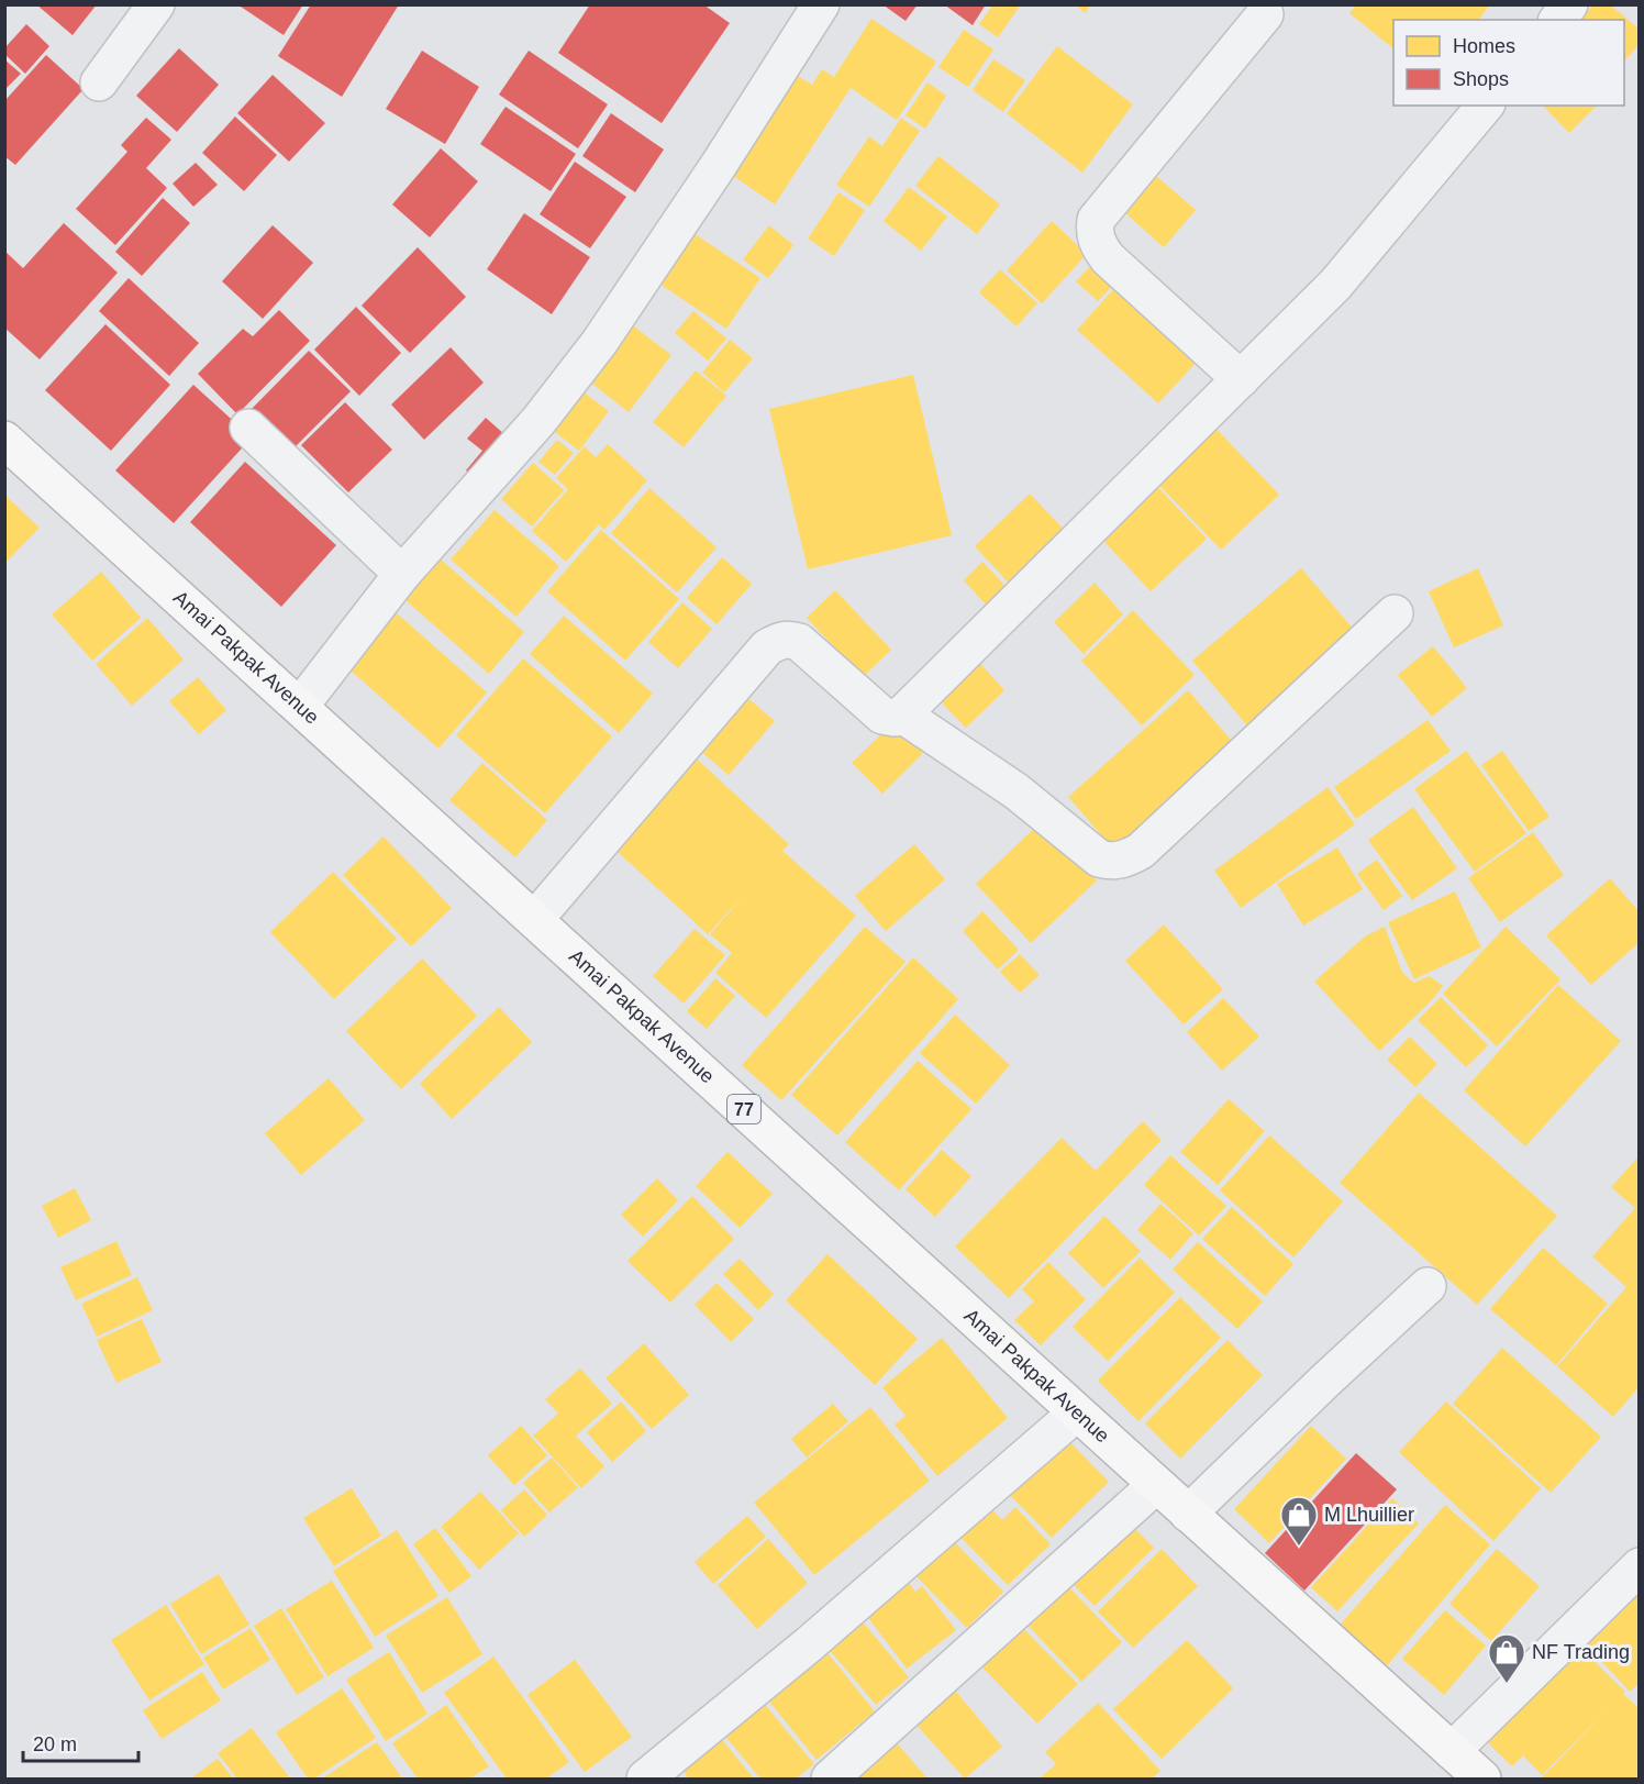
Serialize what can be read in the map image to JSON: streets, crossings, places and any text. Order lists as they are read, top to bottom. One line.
{"streets":{"highway":["Amai Pakpak Avenue","77"]},"places":{"shop":["M Lhuillier","NF Trading"]},"legend":["Homes","Shops"],"scale_bar":"20 m"}
